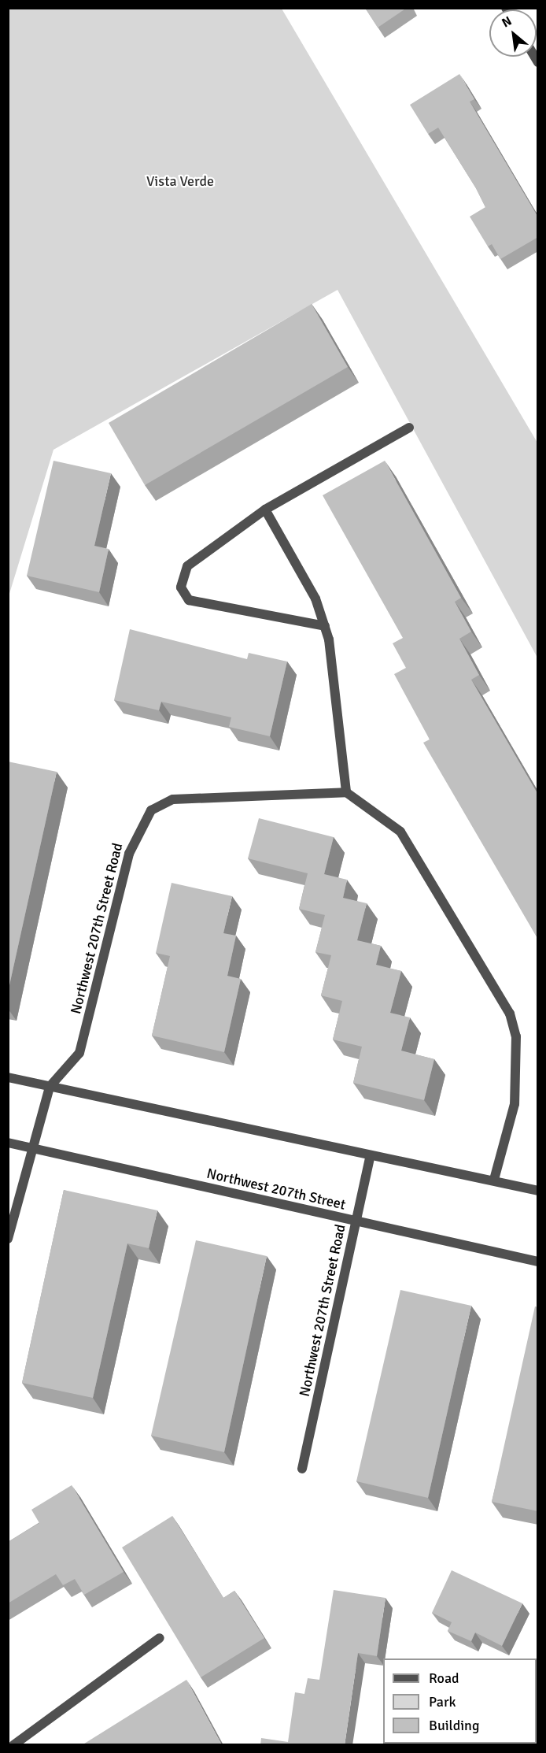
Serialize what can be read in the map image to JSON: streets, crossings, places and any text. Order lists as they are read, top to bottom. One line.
{"streets":{"street":["Northwest 207th Street Road","Northwest 207th Street"]},"crossings":[["Northwest 207th Street Road","Northwest 207th Street"]],"parks":["Vista Verde"],"legend":["Road","Park","Building"],"north":"top left"}
